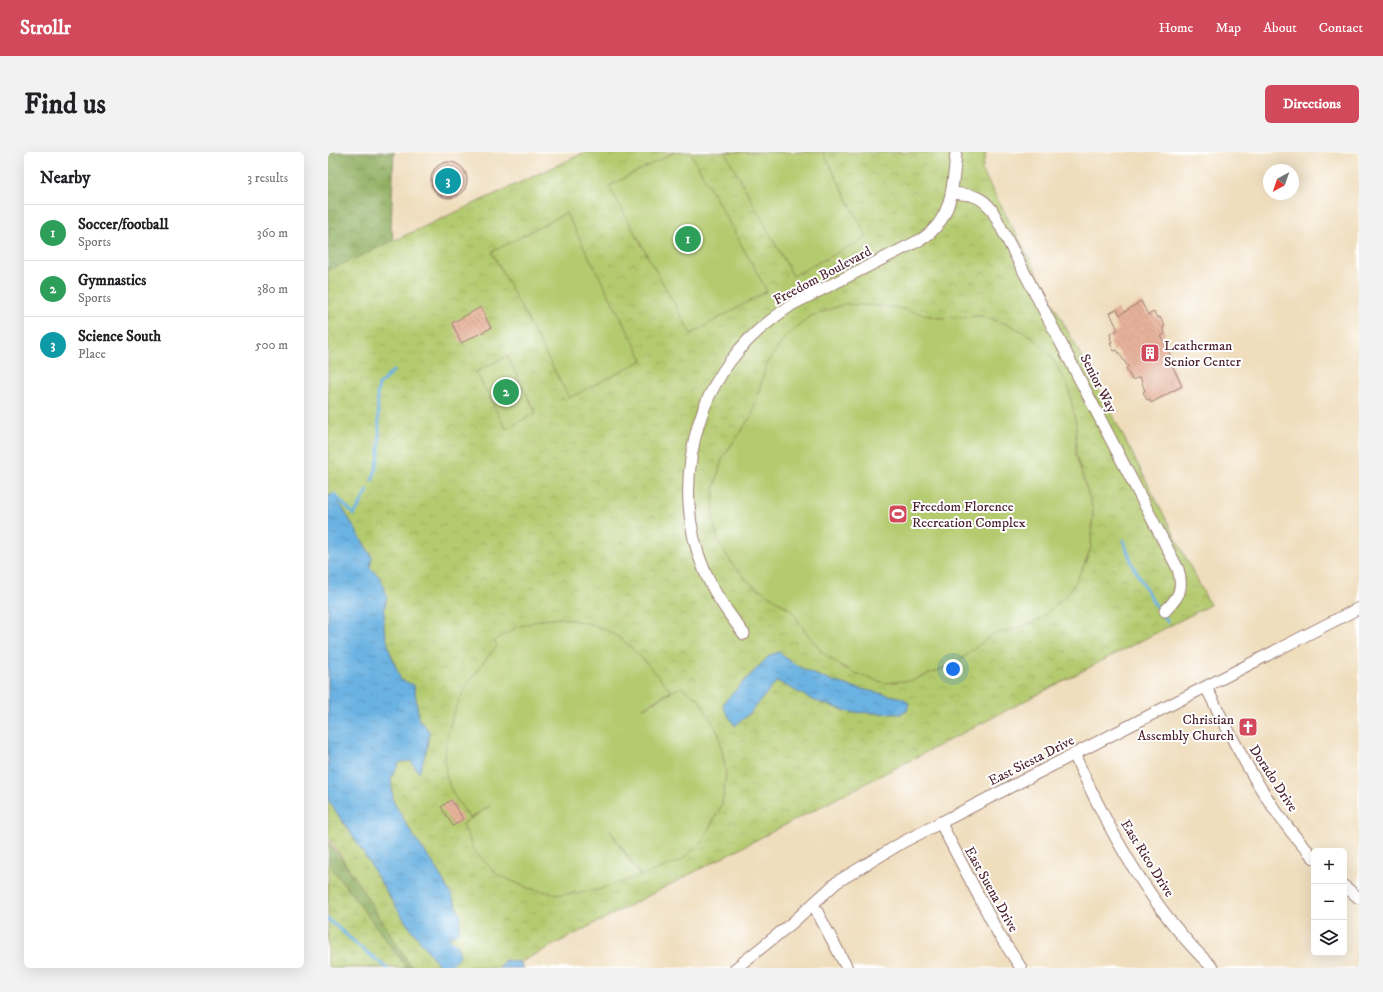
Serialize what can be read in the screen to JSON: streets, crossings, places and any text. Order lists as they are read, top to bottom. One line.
{"streets":{"street":["Freedom Boulevard","Senior Way","East Siesta Drive","Dorado Drive","East Rico Drive","East Suena Drive"]},"crossings":[["Freedom Boulevard","Senior Way"],["East Siesta Drive","Dorado Drive"],["East Siesta Drive","East Rico Drive"],["East Siesta Drive","East Suena Drive"]],"places":{"building":["Leatherman Senior Center"],"sports":["Freedom Florence Recreation Complex"],"church":["Christian Assembly Church"]},"north":"bottom left","page":{"header":"Strollr","nav":["Home","Map","About","Contact"],"buttons":"Directions","title":"Find us","heading":["Nearby","3 results"],"pins":["3","1","2"],"list":[{"mark":"1","name":"Soccer/football","note":"Sports","value":"360 m"},{"mark":"2","name":"Gymnastics","note":"Sports","value":"380 m"},{"mark":"3","name":"Science South","note":"Place","value":"500 m"}],"map_buttons":["+","−"]}}
